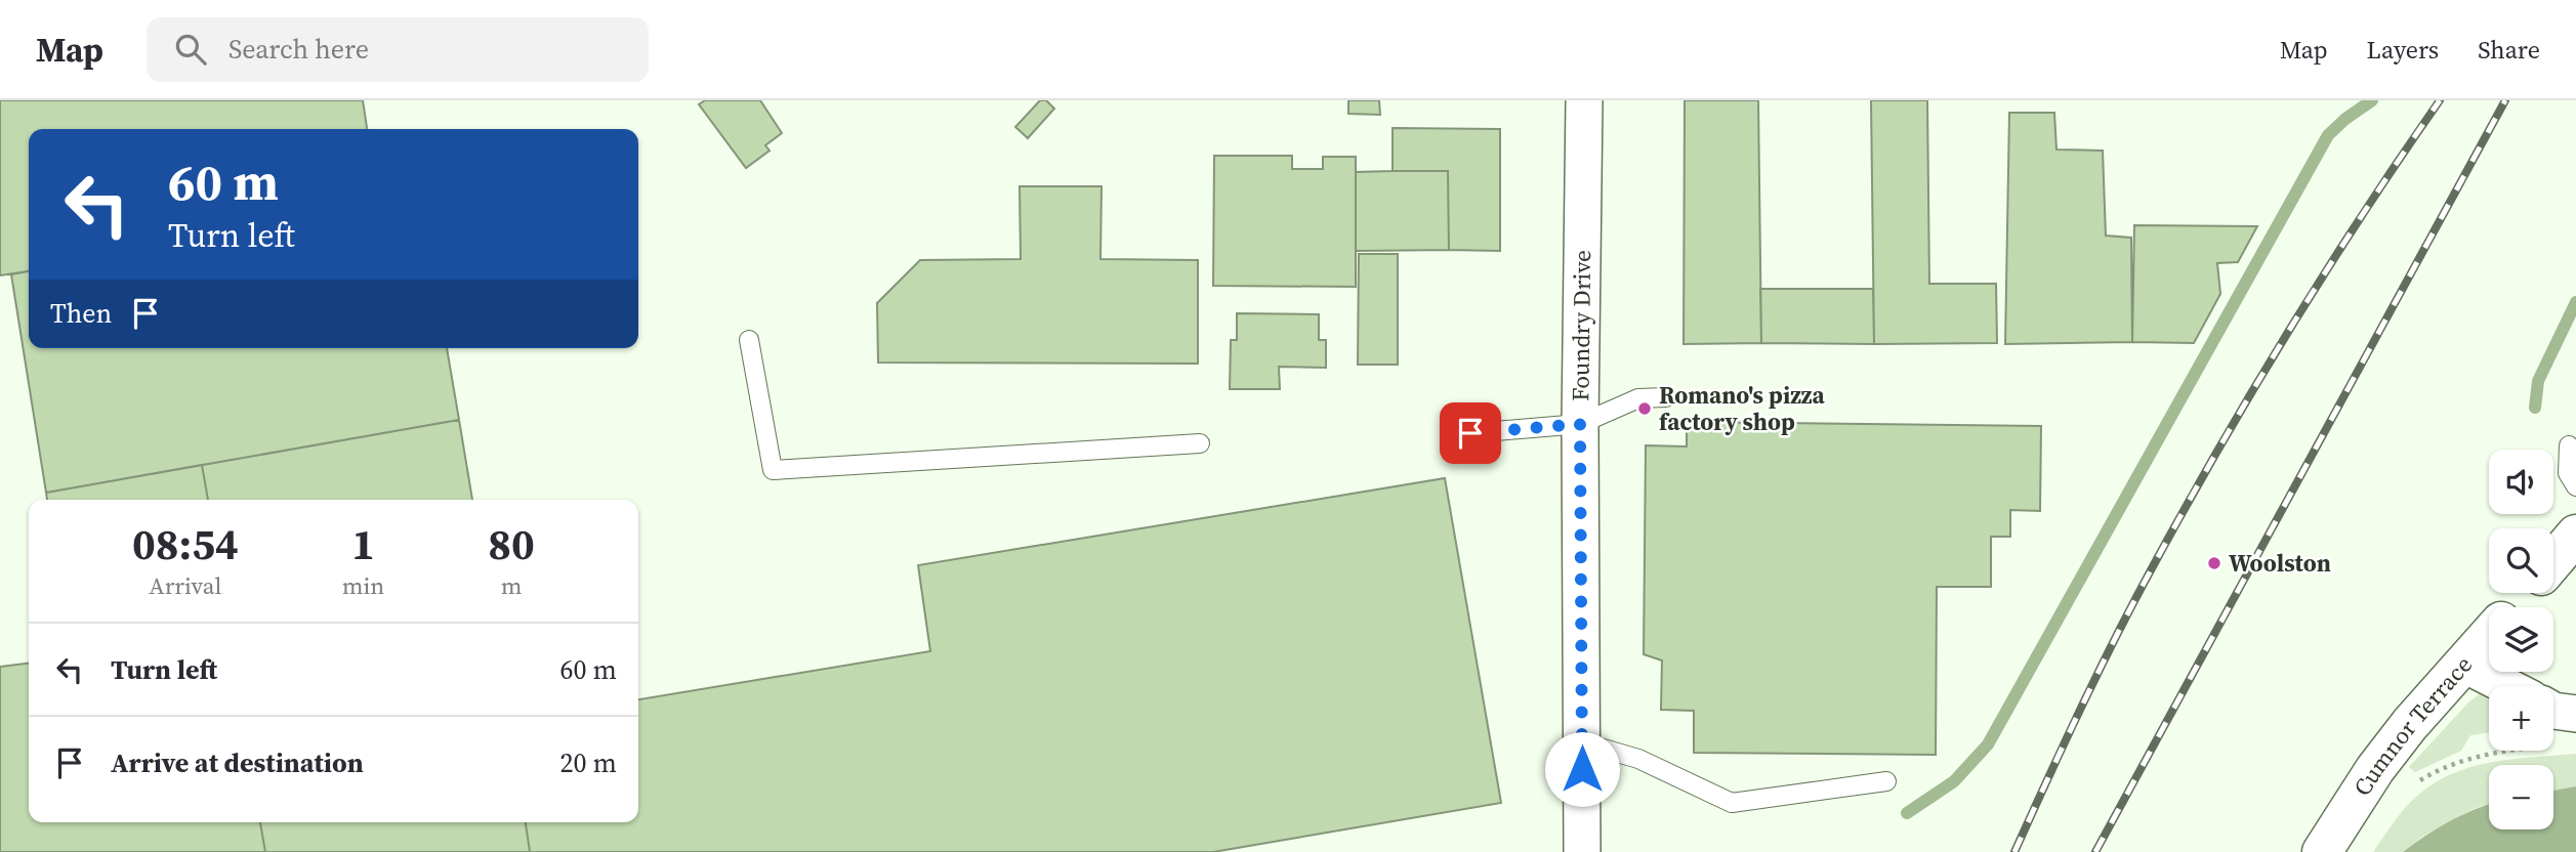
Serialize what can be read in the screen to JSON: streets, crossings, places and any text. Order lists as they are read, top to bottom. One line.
{"streets":{"street":["Foundry Drive","Cumnor Terrace"]},"places":["Romano's pizza factory shop","Woolston"],"page":{"header":"Map","search":"Search here","nav":["Map","Layers","Share"],"turn":["60 m","Turn left"],"then":"Then","map_buttons":["+","−"],"eta":["08:54","Arrival","1","min","80","m"],"list":[{"name":"Turn left","value":"60 m"},{"name":"Arrive at destination","value":"20 m"}]}}
